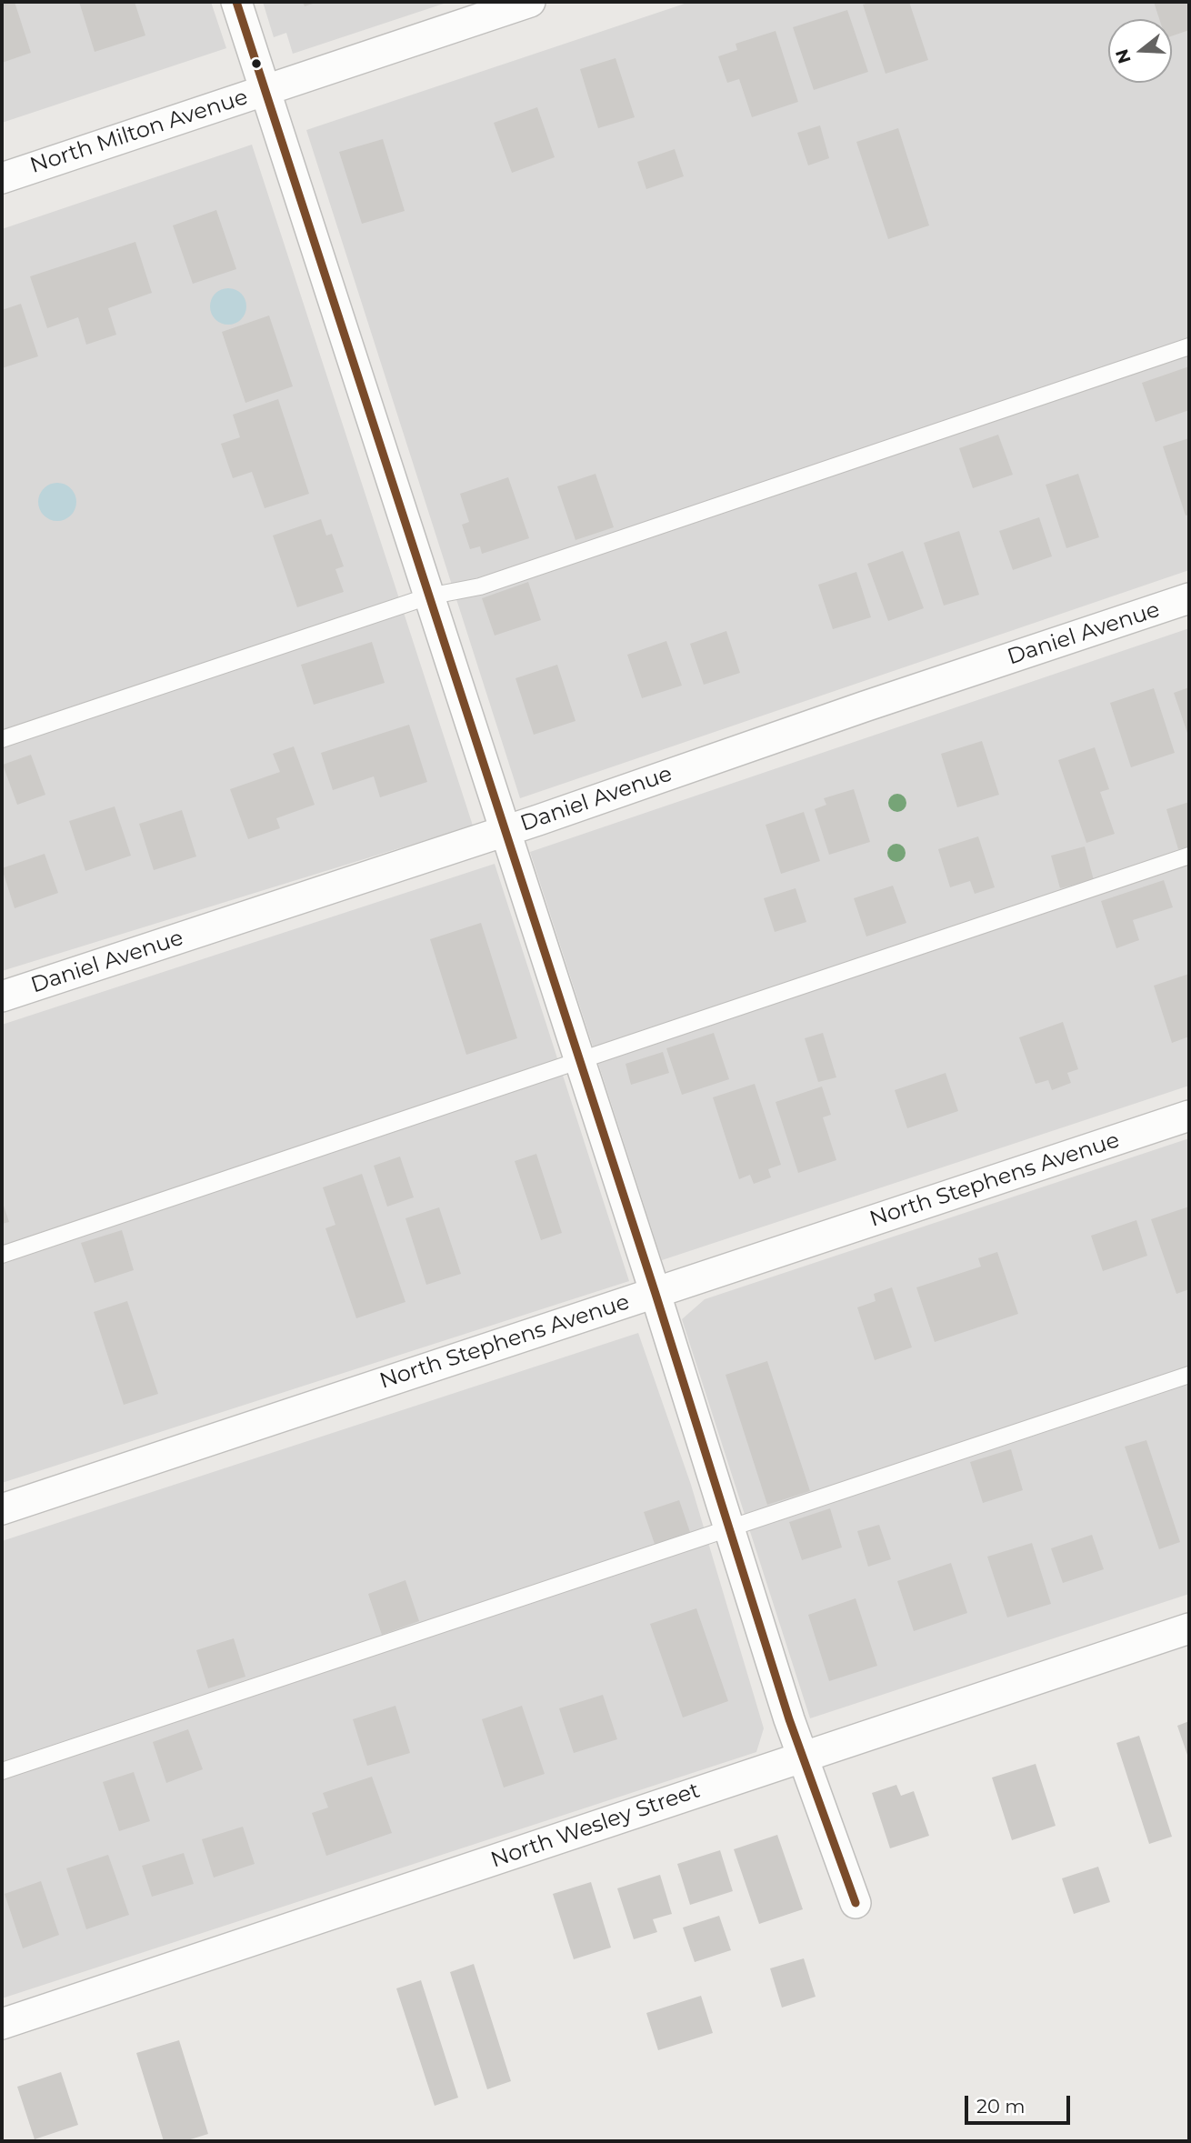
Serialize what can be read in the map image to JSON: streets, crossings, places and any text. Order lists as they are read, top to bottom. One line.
{"streets":{"street":["North Milton Avenue","Daniel Avenue","North Stephens Avenue","North Wesley Street"]},"scale_bar":"20 m","north":"left"}
